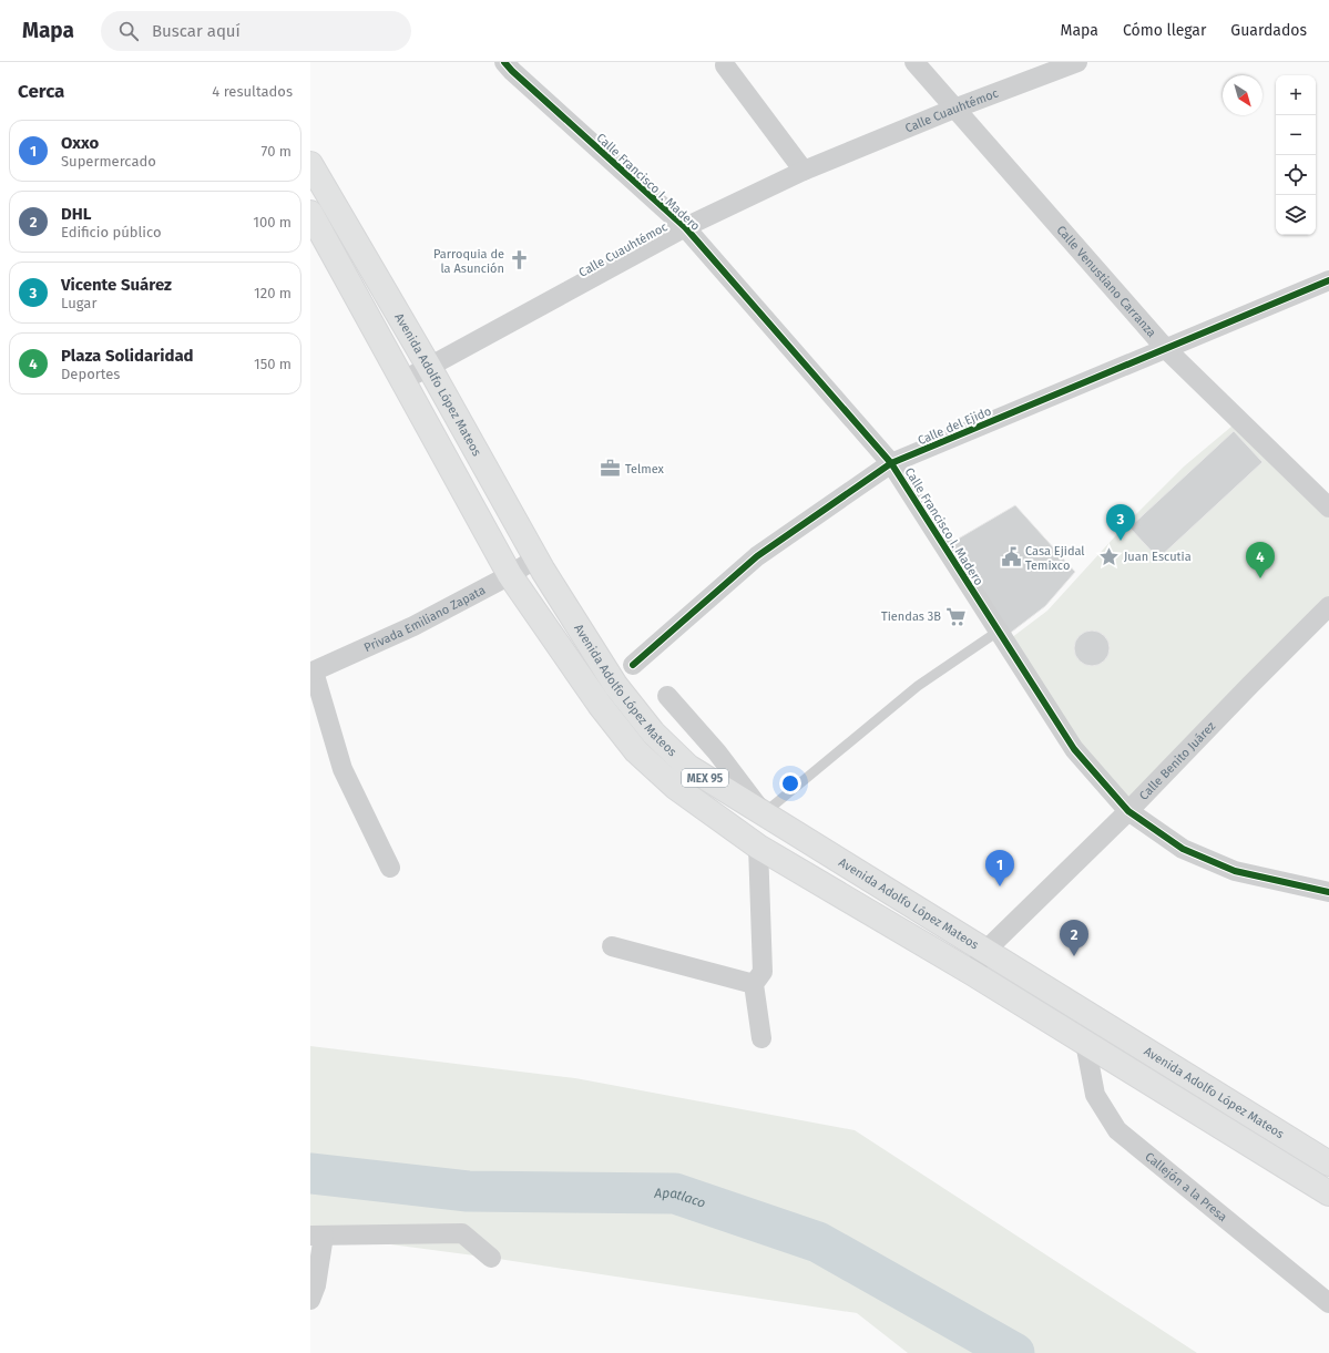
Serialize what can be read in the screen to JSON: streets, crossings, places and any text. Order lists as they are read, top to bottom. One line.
{"streets":{"main road":["Avenida Adolfo López Mateos","MEX 95"],"street":["Calle Cuauhtémoc","Calle Francisco I. Madero","Calle Venustiano Carranza","Calle del Ejido","Privada Emiliano Zapata","Calle Benito Juárez","Callejón a la Presa"]},"crossings":[["Calle Cuauhtémoc","Calle Francisco I. Madero"],["Calle Cuauhtémoc","Calle Venustiano Carranza"],["Calle Cuauhtémoc","Avenida Adolfo López Mateos"],["Calle Francisco I. Madero","Calle del Ejido"],["Calle Francisco I. Madero","Calle Benito Juárez"],["Calle Venustiano Carranza","Calle del Ejido"],["Avenida Adolfo López Mateos","Privada Emiliano Zapata"],["Avenida Adolfo López Mateos","Calle Benito Juárez"],["Avenida Adolfo López Mateos","Callejón a la Presa"]],"water":["Apatlaco"],"places":{"church":["Parroquia de la Asunción"],"office":["Telmex"],"place":["Juan Escutia"],"public building":["Casa Ejidal Temixco"],"supermarket":["Tiendas 3B"]},"north":"bottom right","page":{"header":"Mapa","search":"Buscar aquí","nav":["Mapa","Cómo llegar","Guardados"],"heading":["Cerca","4 resultados"],"map_buttons":["+","−"],"list":[{"mark":"1","name":"Oxxo","note":"Supermercado","value":"70 m"},{"mark":"2","name":"DHL","note":"Edificio público","value":"100 m"},{"mark":"3","name":"Vicente Suárez","note":"Lugar","value":"120 m"},{"mark":"4","name":"Plaza Solidaridad","note":"Deportes","value":"150 m"}],"pins":["3","4","1","2"]}}
